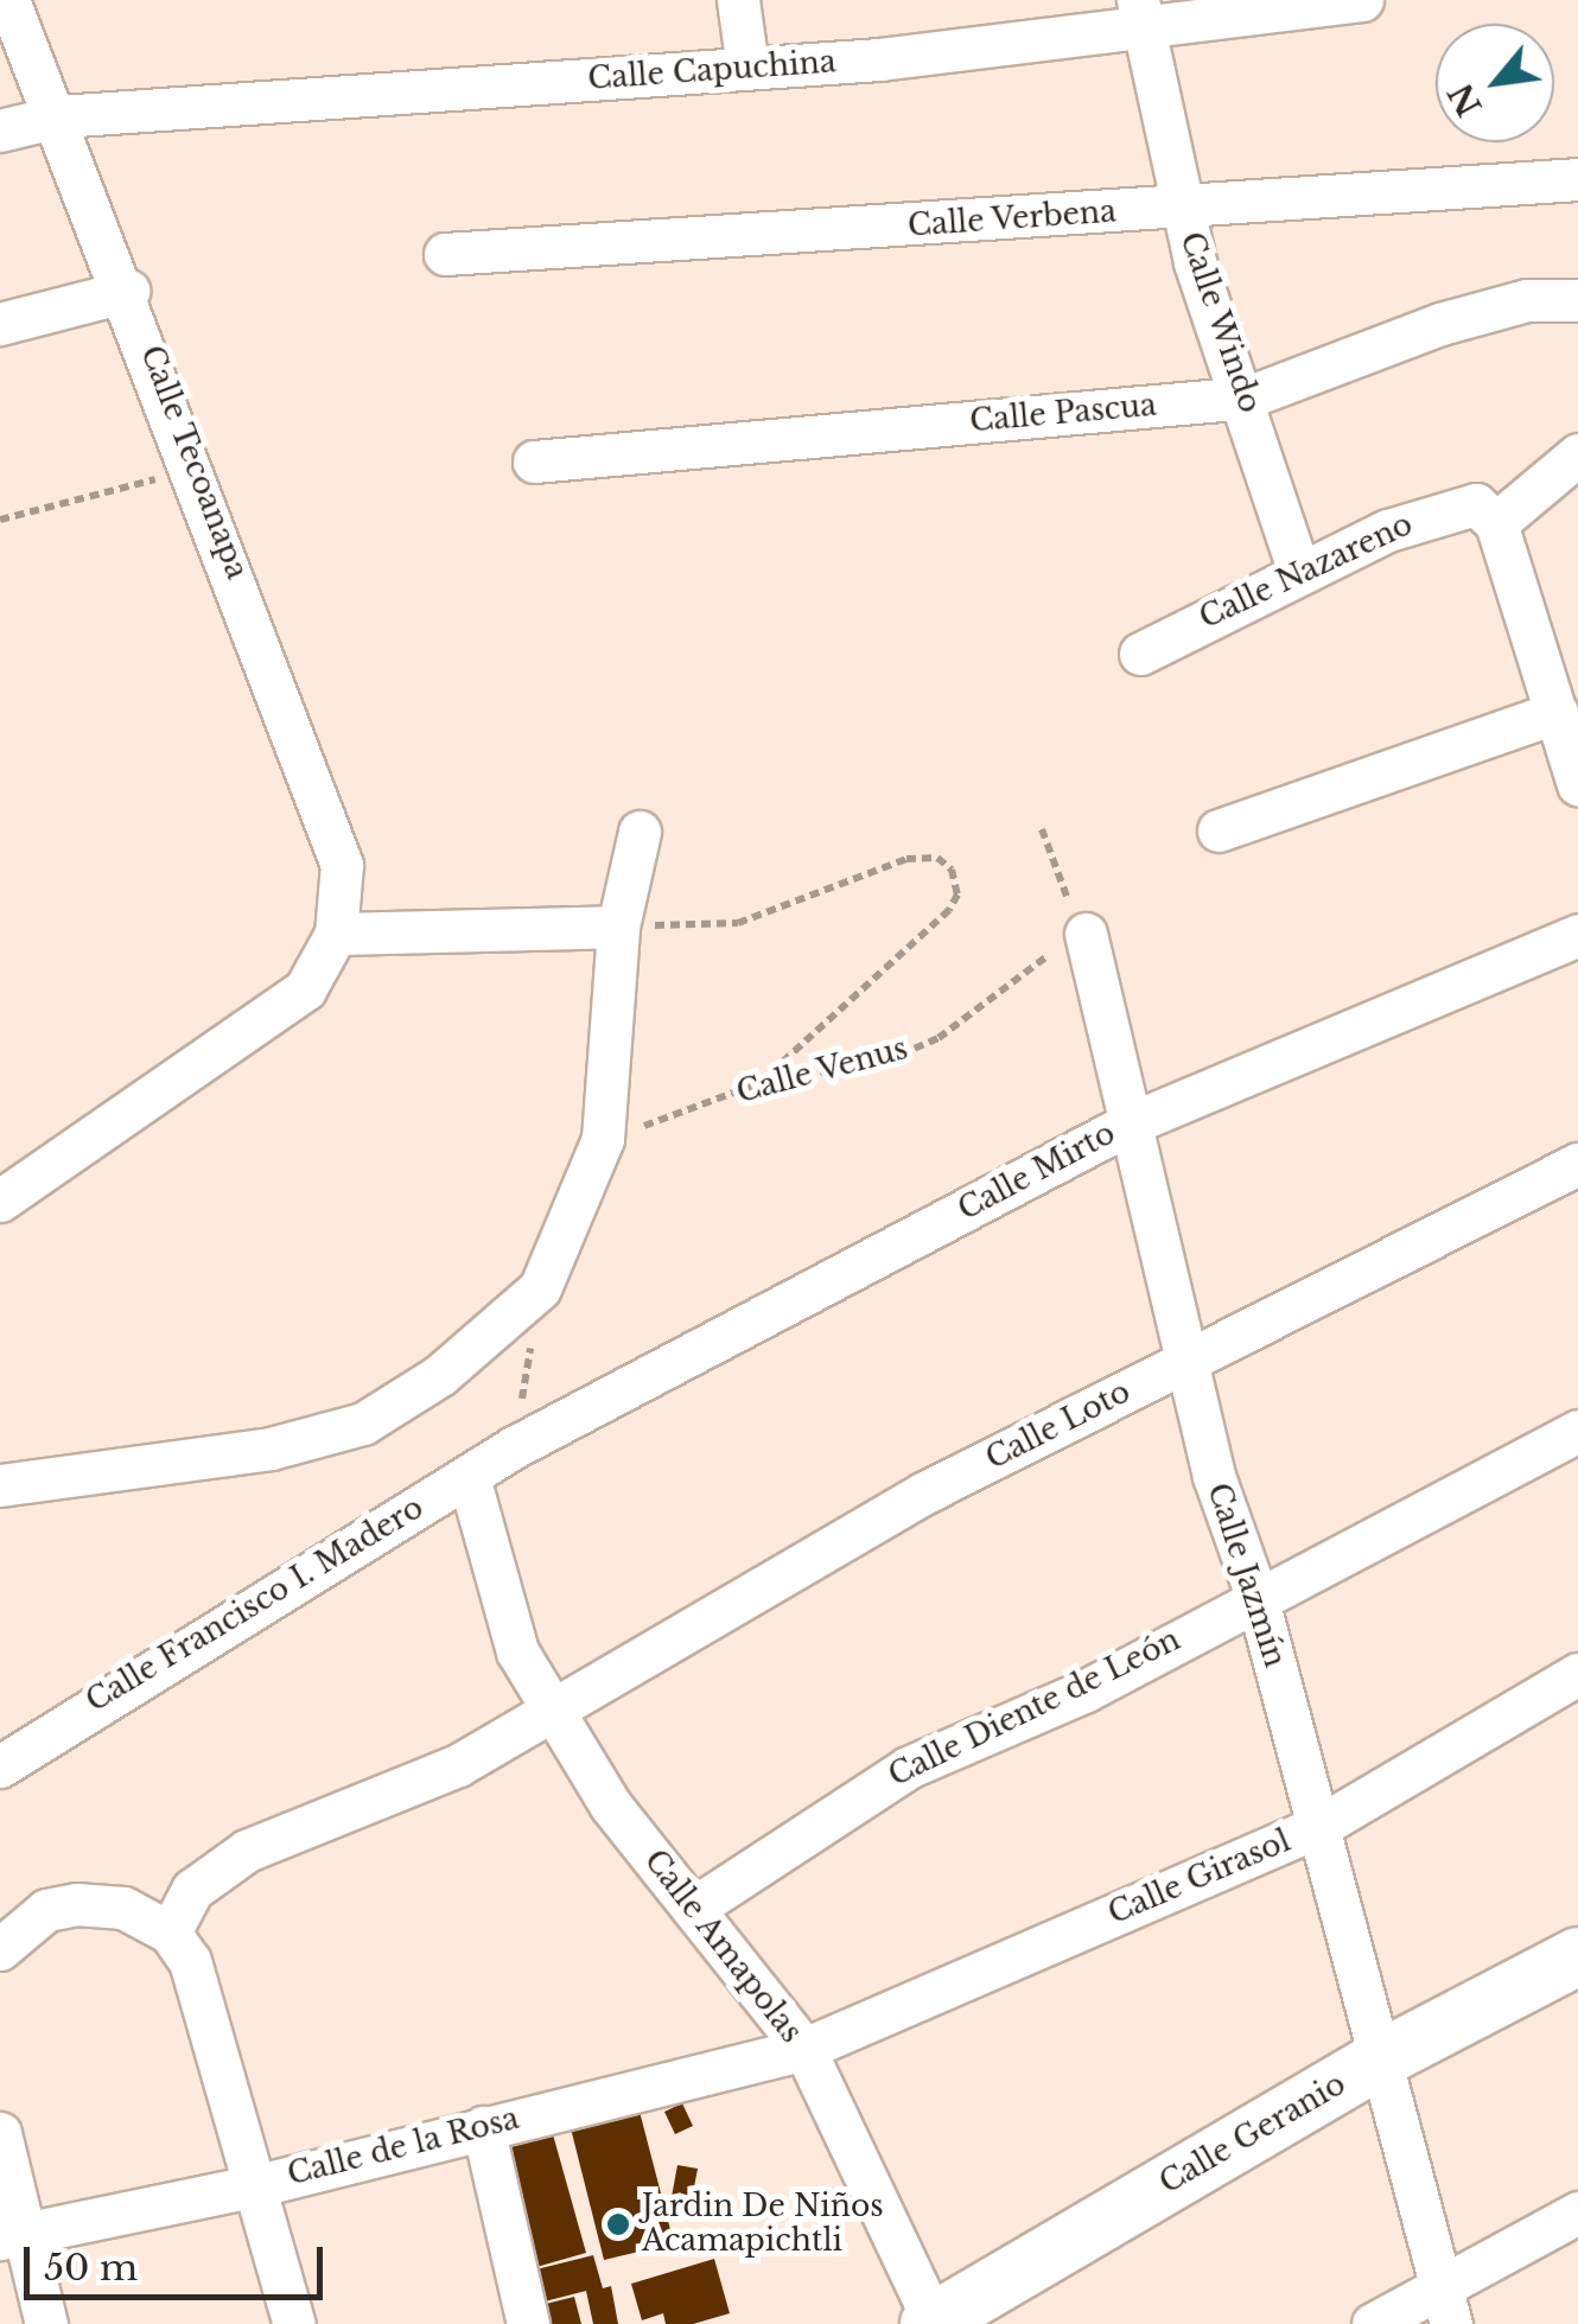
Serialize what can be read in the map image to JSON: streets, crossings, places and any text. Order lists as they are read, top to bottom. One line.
{"streets":{"street":["Calle Capuchina","Calle Verbena","Calle Windo","Calle Pascua","Calle Tecoanapa","Calle Nazareno","Calle Mirto","Calle Loto","Calle Jazmín","Calle Francisco I. Madero","Calle Diente de León","Calle Girasol","Calle Amapolas","Calle Geranio","Calle de la Rosa"],"path":["Calle Venus"]},"crossings":[["Calle Capuchina","Calle Windo"],["Calle Capuchina","Calle Tecoanapa"],["Calle Verbena","Calle Windo"],["Calle Windo","Calle Pascua"],["Calle Windo","Calle Nazareno"],["Calle Venus","Calle Jazmín"],["Calle Mirto","Calle Jazmín"],["Calle Mirto","Calle Francisco I. Madero"],["Calle Loto","Calle Jazmín"],["Calle Loto","Calle Amapolas"],["Calle Jazmín","Calle Diente de León"],["Calle Jazmín","Calle Girasol"],["Calle Jazmín","Calle Geranio"],["Calle Francisco I. Madero","Calle Amapolas"],["Calle Diente de León","Calle Amapolas"],["Calle Girasol","Calle Amapolas"],["Calle Girasol","Calle de la Rosa"],["Calle Amapolas","Calle Geranio"],["Calle Amapolas","Calle de la Rosa"]],"places":["Jardin De Niños Acamapichtli"],"scale_bar":"50 m","north":"bottom left"}
